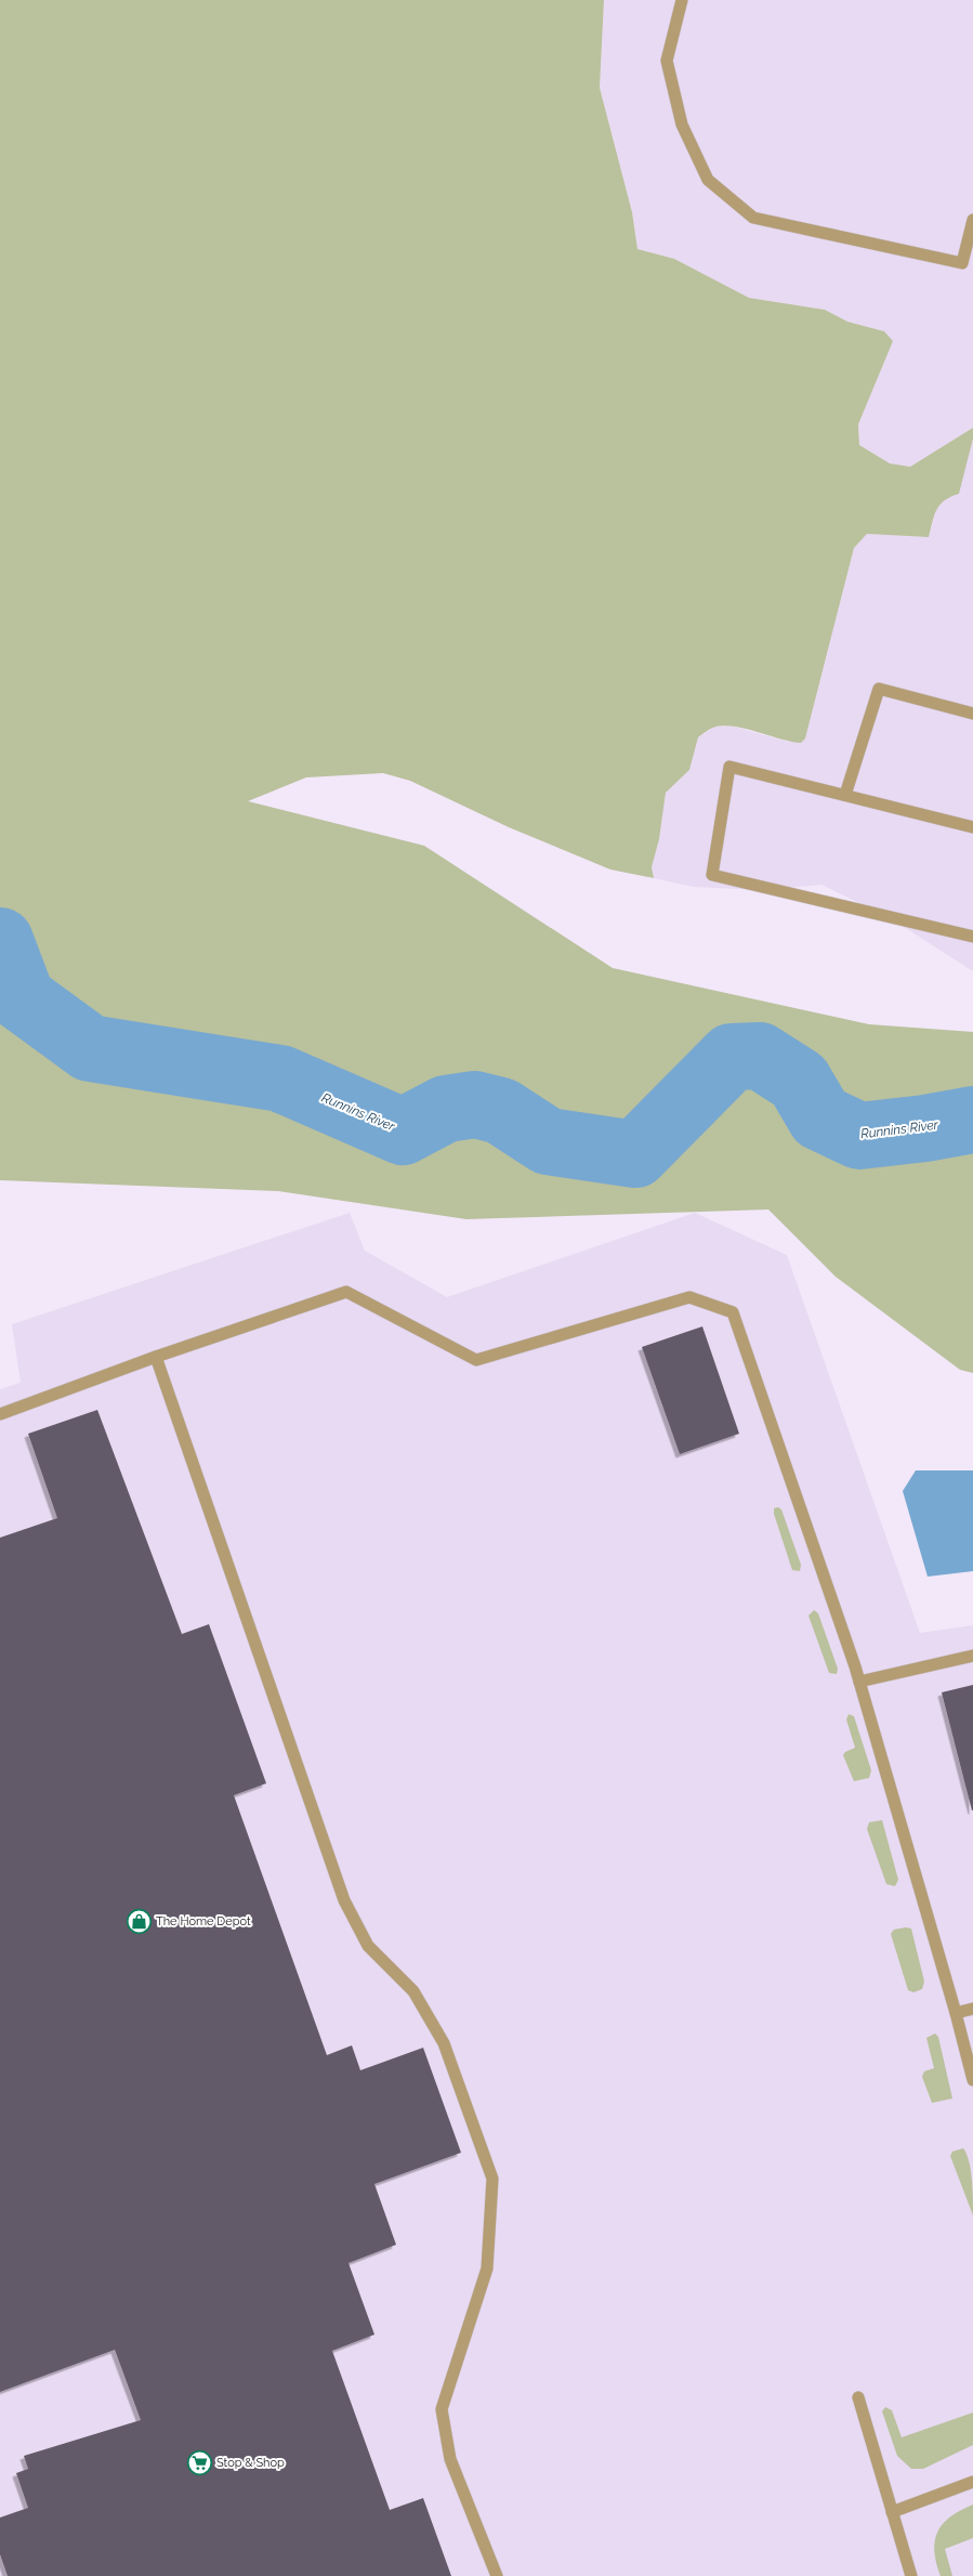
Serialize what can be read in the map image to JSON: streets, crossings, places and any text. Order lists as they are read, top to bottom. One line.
{"water":["Runnins River"],"places":{"shop":["The Home Depot"],"supermarket":["Stop & Shop"]}}
